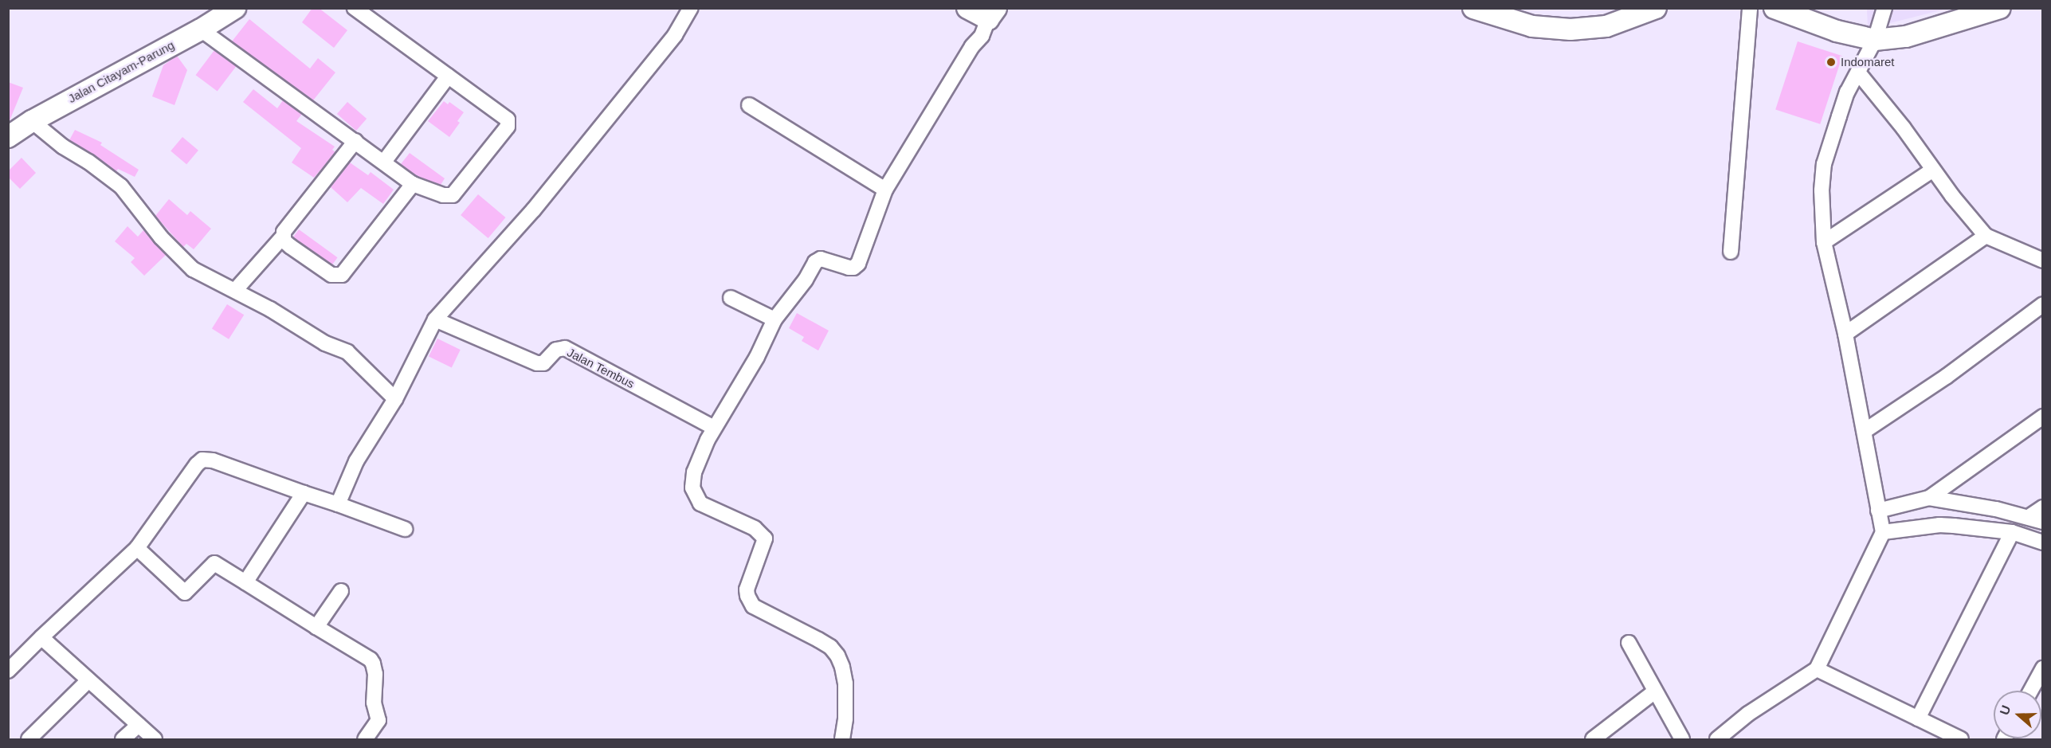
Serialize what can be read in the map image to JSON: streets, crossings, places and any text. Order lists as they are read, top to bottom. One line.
{"streets":{"main road":["Jalan Citayam-Parung"],"street":["Jalan Tembus"]},"places":["Indomaret"],"north":"left"}
